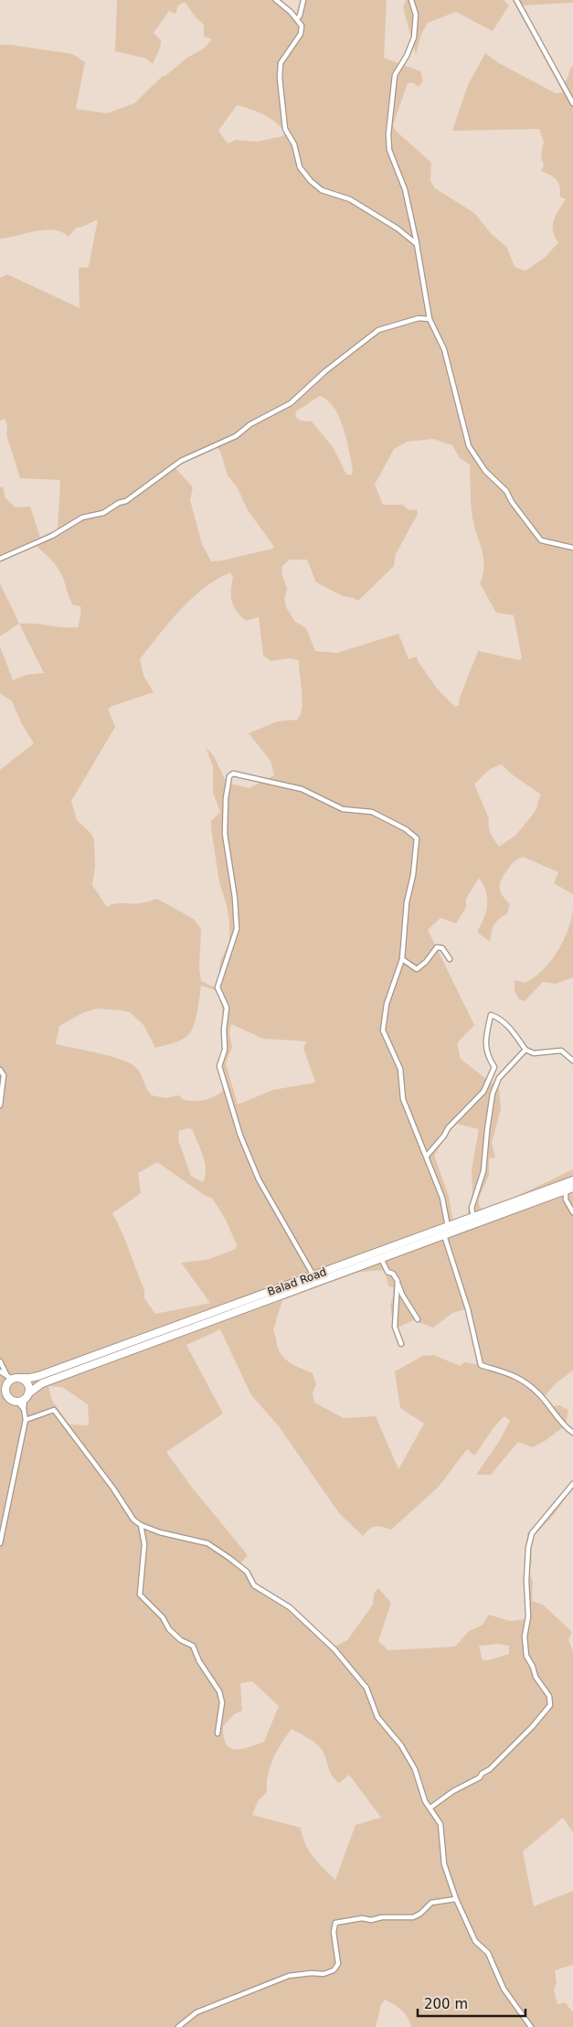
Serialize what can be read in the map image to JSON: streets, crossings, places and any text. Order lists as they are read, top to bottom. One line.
{"streets":{"highway":["Balad Road"]},"scale_bar":"200 m"}
